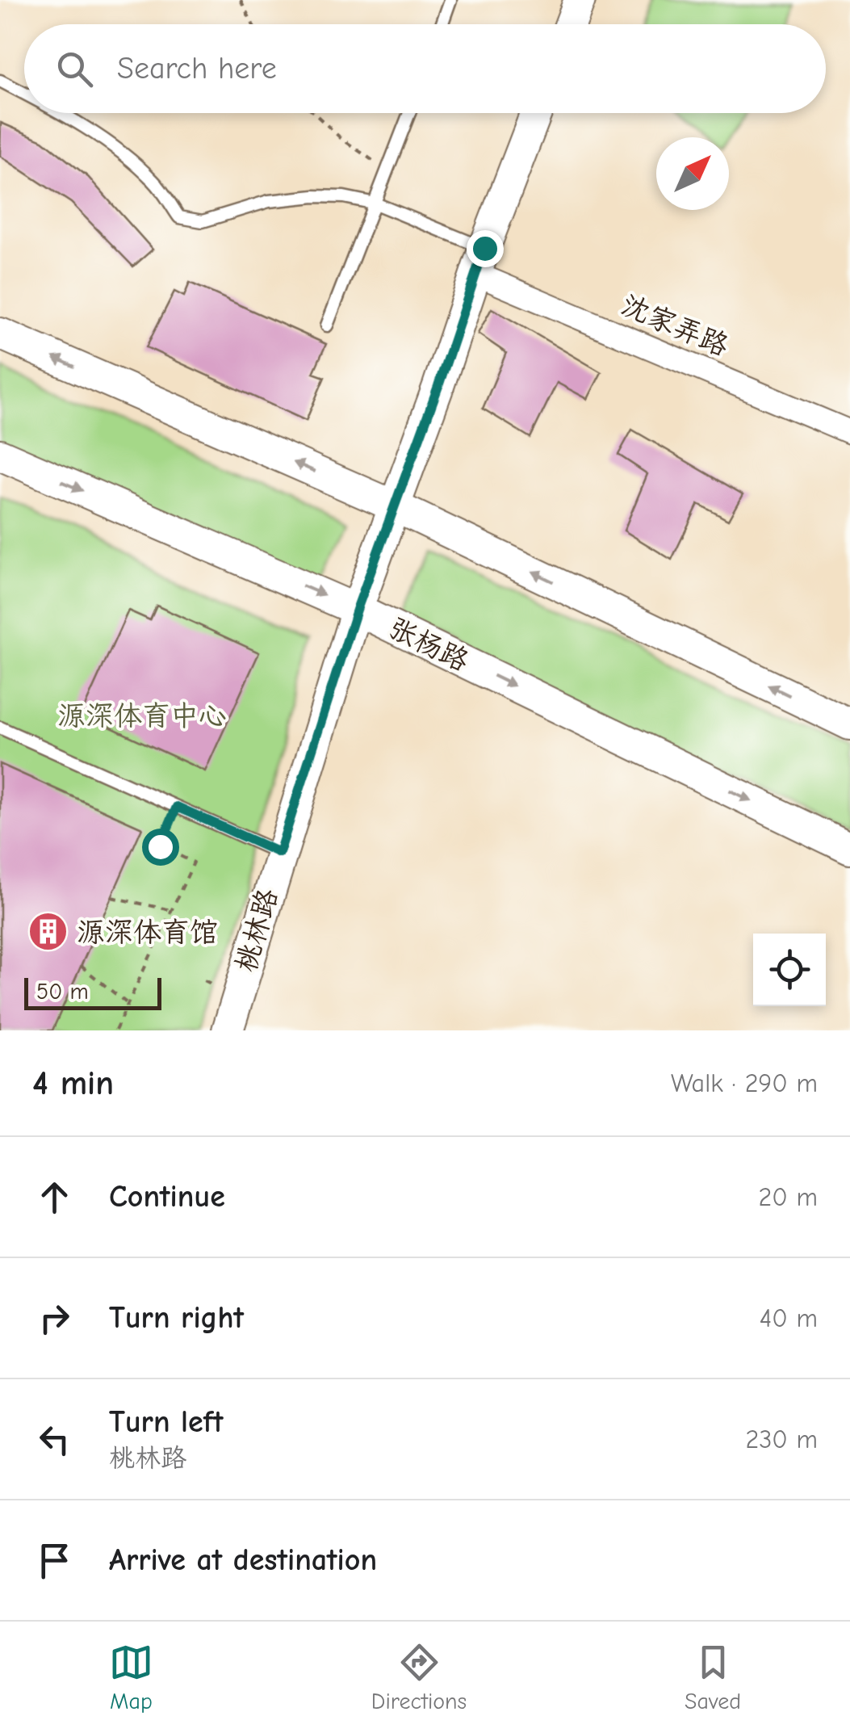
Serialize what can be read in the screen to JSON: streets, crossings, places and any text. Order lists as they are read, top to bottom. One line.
{"streets":{"main road":["张杨路","桃林路"],"street":["沈家弄路"]},"crossings":[["沈家弄路","桃林路"],["张杨路","桃林路"]],"parks":["源深体育中心"],"places":{"building":["源深体育馆"]},"scale_bar":"50 m","north":"top right","page":{"search":"Search here","scale":"50 m","heading":["4 min","Walk · 290 m"],"list":[["Continue","20 m"],["Turn right","40 m"],["Turn left","桃林路","230 m"],"Arrive at destination"],"nav":["Map","Directions","Saved"]}}
